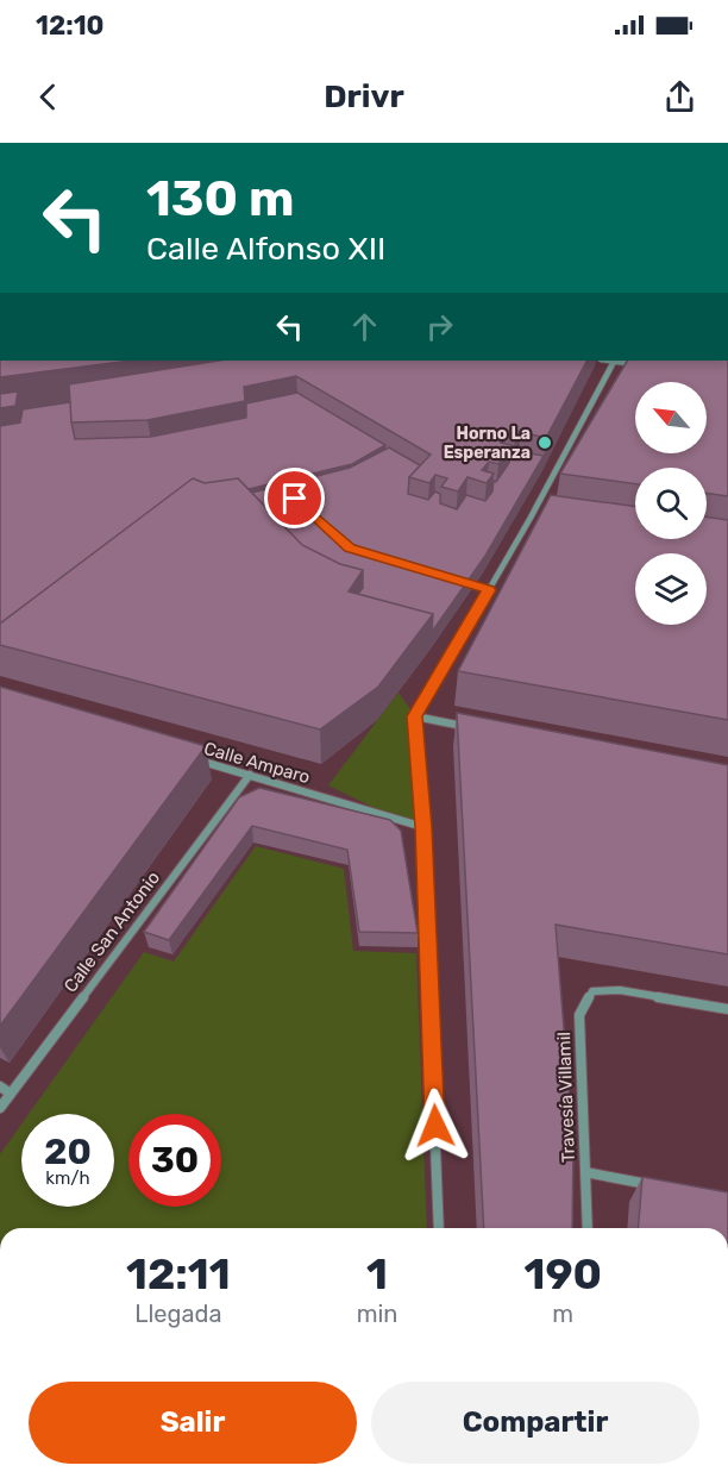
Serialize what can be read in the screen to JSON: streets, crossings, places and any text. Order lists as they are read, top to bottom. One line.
{"streets":{"street":["Calle Amparo","Calle San Antonio","Travesía Villamil"]},"crossings":[["Calle Amparo","Calle San Antonio"]],"places":["Horno La Esperanza"],"north":"top left","page":{"status":"12:10","header":"Drivr","turn":["130 m","Calle Alfonso XII"],"speed":"20 km/h","limit":"30","eta":["12:11","Llegada","1","min","190","m"],"buttons":["Salir","Compartir"]}}
